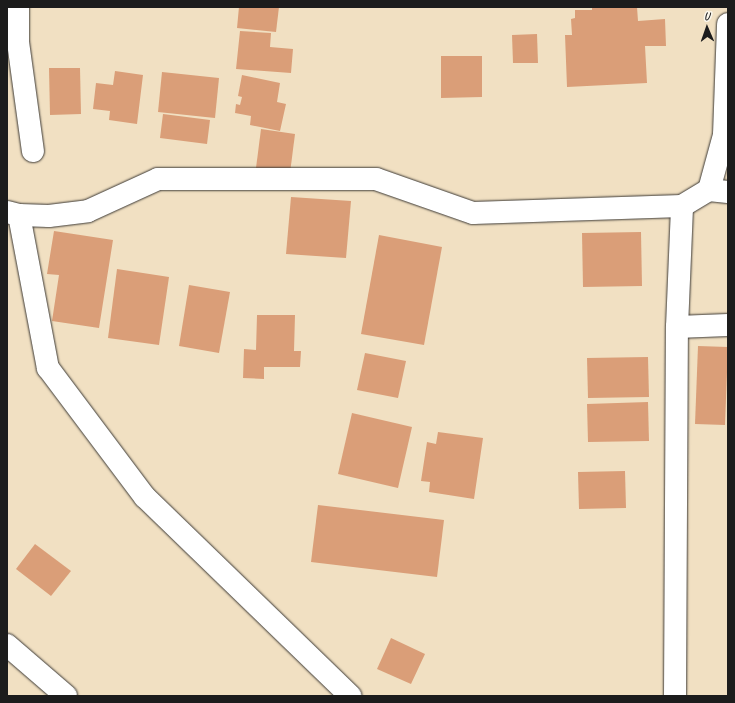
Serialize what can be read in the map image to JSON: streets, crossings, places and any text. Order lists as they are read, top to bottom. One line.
{"north":"top"}
